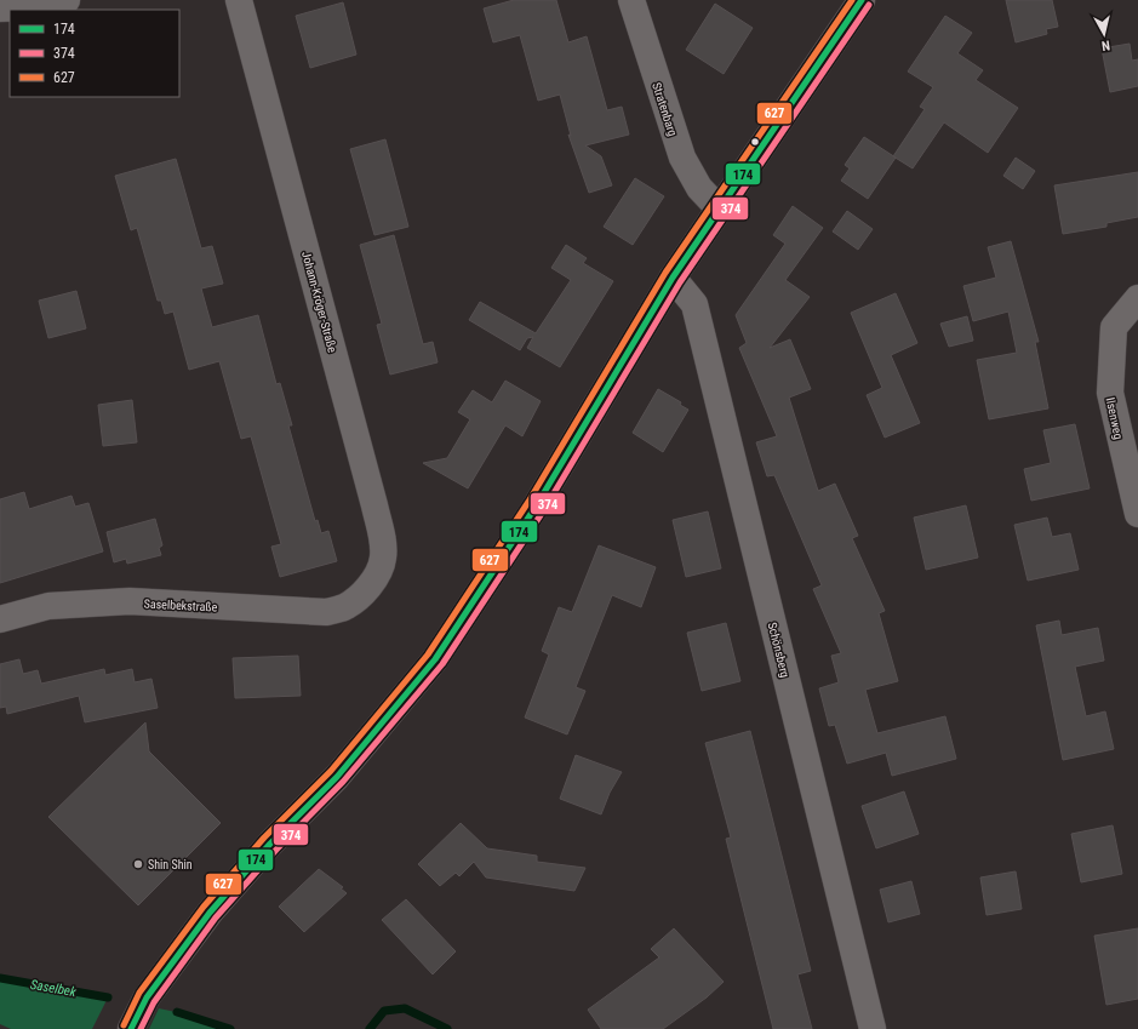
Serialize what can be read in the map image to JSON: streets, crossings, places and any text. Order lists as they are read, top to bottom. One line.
{"streets":{"street":["Stratenbarg","Johann-Kröger-Straße","Ilsenweg","Saselbekstraße","Schönsberg"]},"crossings":[["Johann-Kröger-Straße","Saselbekstraße"]],"water":["Saselbek"],"places":["Shin Shin"],"lines":["transit line 174","transit line 627","transit line 374"],"legend":["174","374","627"],"north":"bottom"}
